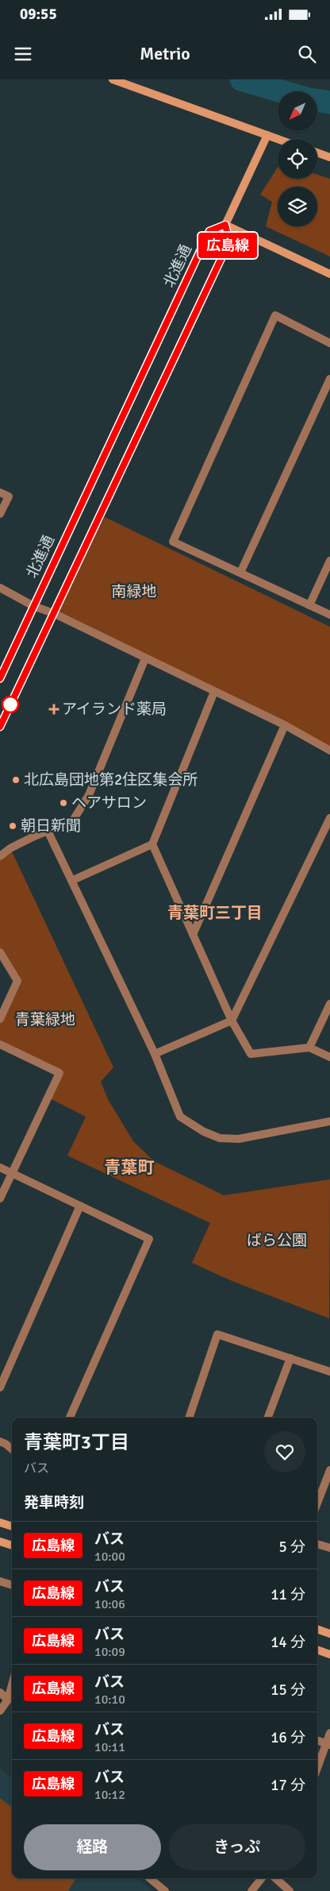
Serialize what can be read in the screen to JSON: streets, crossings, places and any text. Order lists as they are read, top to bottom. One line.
{"streets":{"street":["北進通"]},"districts":["青葉町三丁目","青葉町"],"parks":["南緑地","青葉緑地","ばら公園"],"places":{"health":["アイランド薬局"],"other":["北広島団地第2住区集会所","ヘアサロン","朝日新聞"]},"lines":["bus line 広島線"],"north":"bottom left","page":{"status":"09:55","header":"Metrio","on_map":"広島線","heading":[["青葉町3丁目","バス"],"発車時刻"],"list":[{"mark":"広島線","name":"バス","note":"10:00","value":"5 分"},{"mark":"広島線","name":"バス","note":"10:06","value":"11 分"},{"mark":"広島線","name":"バス","note":"10:09","value":"14 分"},{"mark":"広島線","name":"バス","note":"10:10","value":"15 分"},{"mark":"広島線","name":"バス","note":"10:11","value":"16 分"},{"mark":"広島線","name":"バス","note":"10:12","value":"17 分"}],"buttons":["経路","きっぷ"]}}
